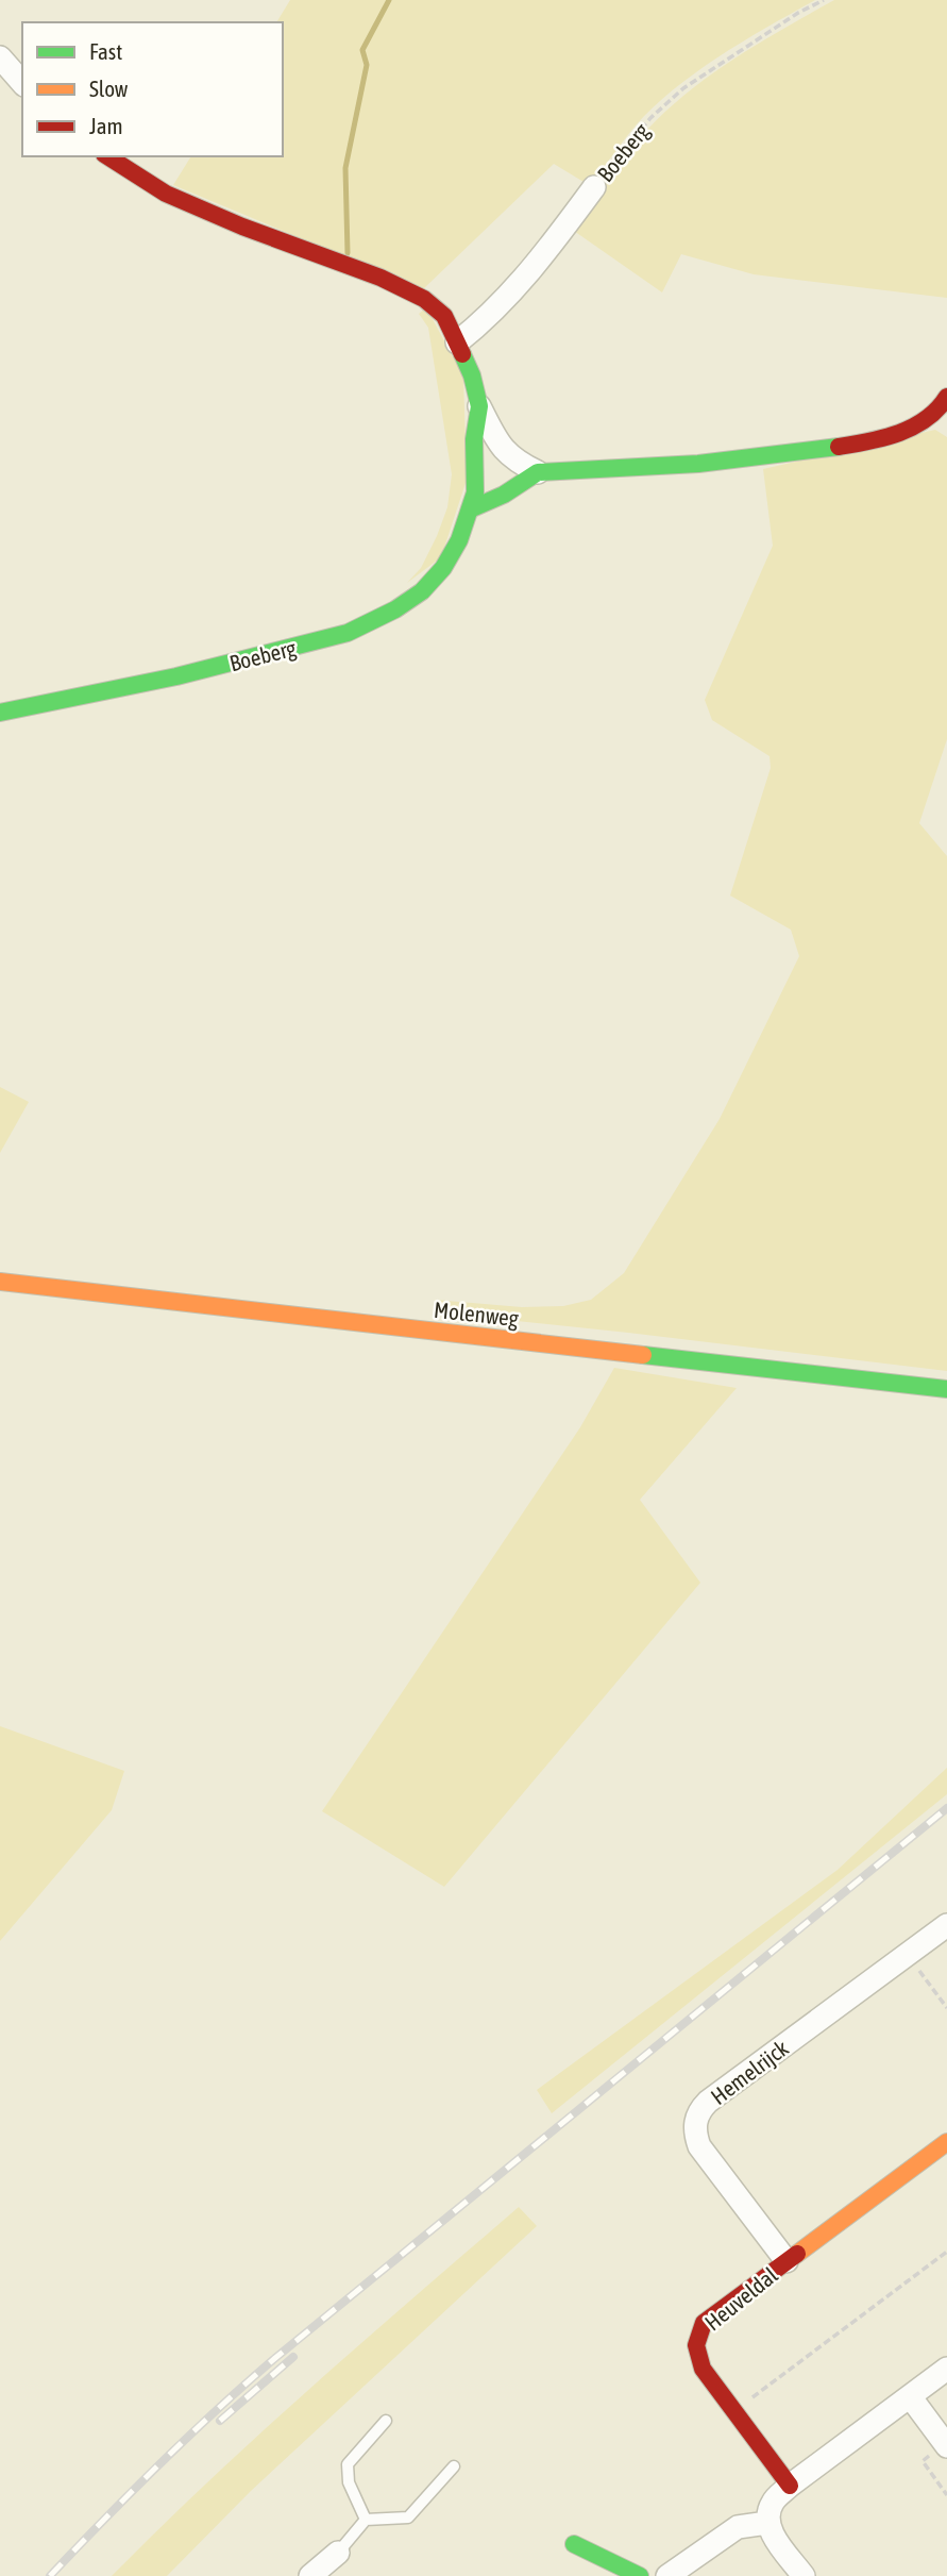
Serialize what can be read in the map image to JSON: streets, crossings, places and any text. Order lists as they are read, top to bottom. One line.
{"streets":{"street":["Boeberg","Molenweg","Hemelrijck","Heuveldal"]},"crossings":[["Hemelrijck","Heuveldal"]],"legend":["Fast","Slow","Jam"]}
